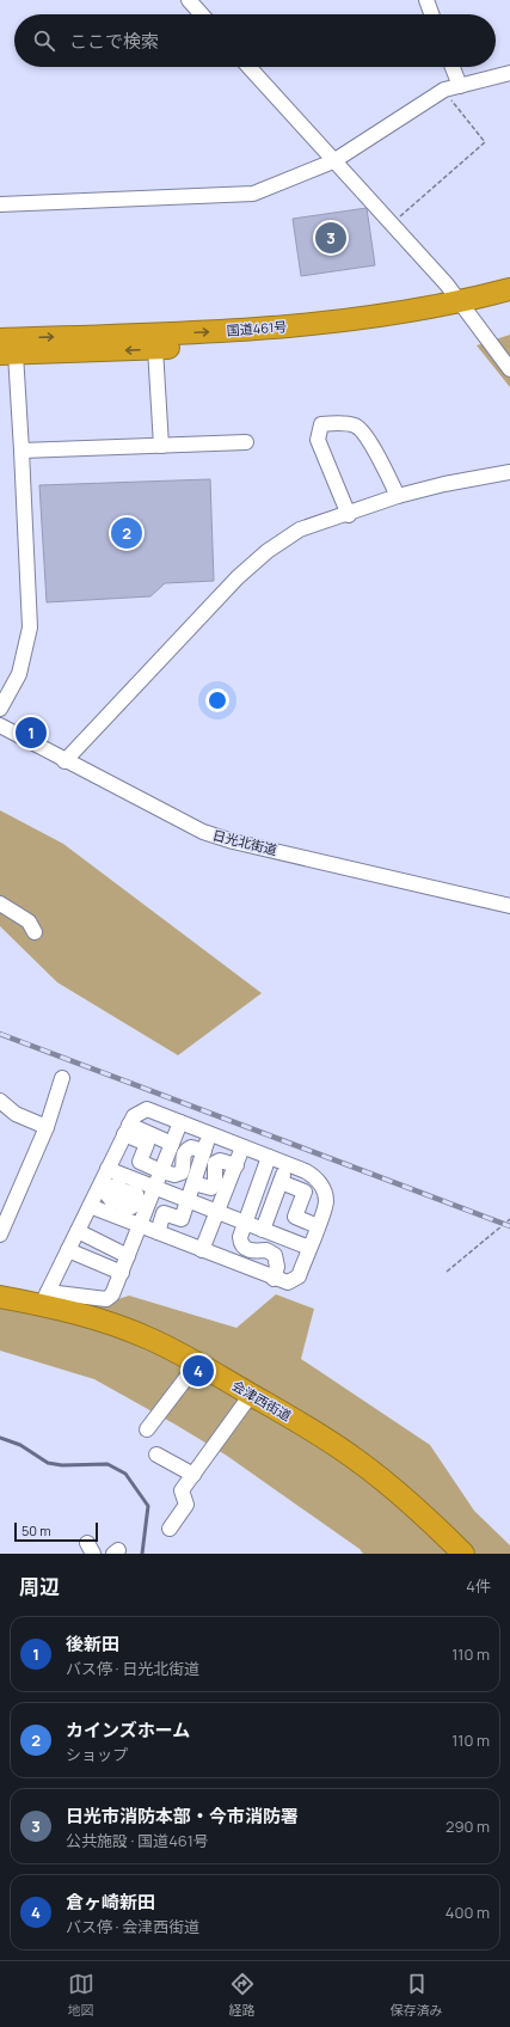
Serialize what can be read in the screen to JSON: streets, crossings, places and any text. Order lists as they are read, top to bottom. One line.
{"streets":{"highway":["国道461号","会津西街道"],"street":["日光北街道"]},"scale_bar":"50 m","page":{"search":"ここで検索","pins":["3","2","1","4"],"scale":"50 m","heading":["周辺","4件"],"list":[{"mark":"1","name":"後新田","note":"バス停 · 日光北街道","value":"110 m"},{"mark":"2","name":"カインズホーム","note":"ショップ","value":"110 m"},{"mark":"3","name":"日光市消防本部・今市消防署","note":"公共施設 · 国道461号","value":"290 m"},{"mark":"4","name":"倉ヶ崎新田","note":"バス停 · 会津西街道","value":"400 m"}],"nav":["地図","経路","保存済み"]}}
